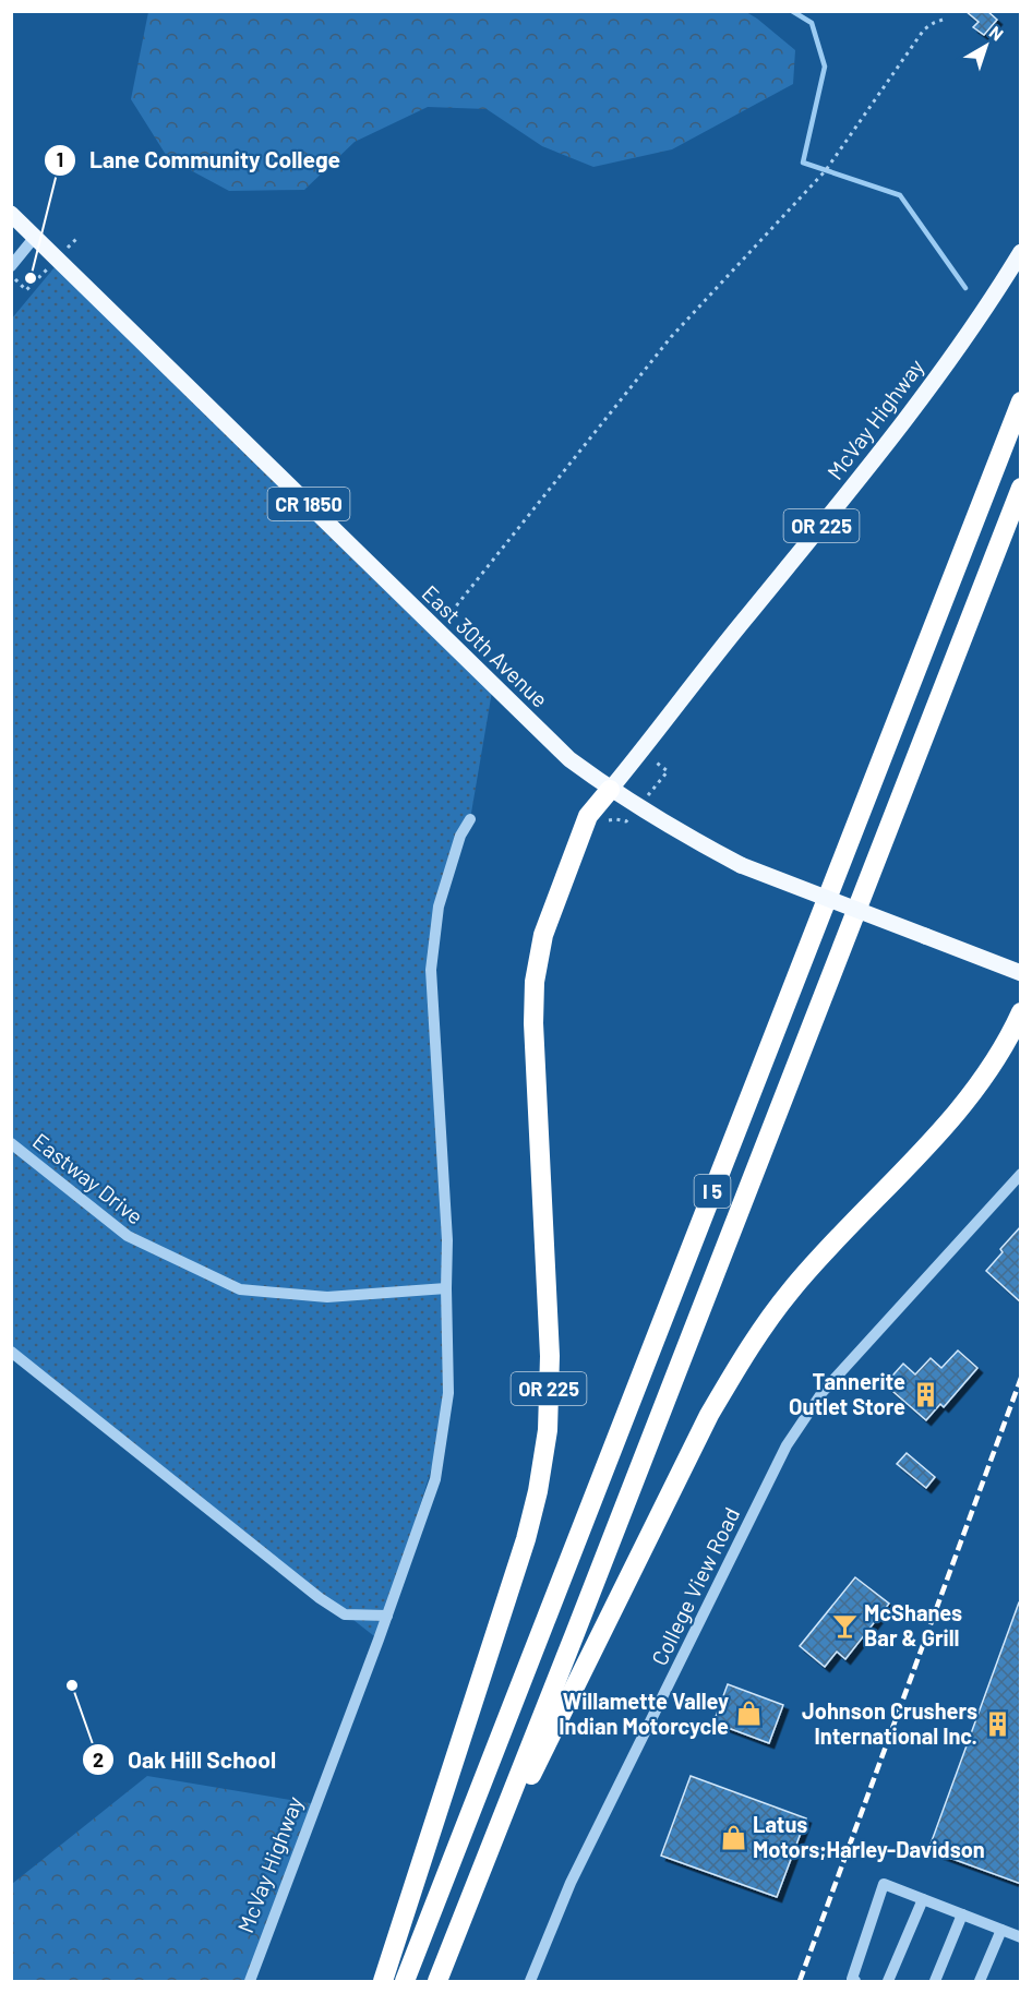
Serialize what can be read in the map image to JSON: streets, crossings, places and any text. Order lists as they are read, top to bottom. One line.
{"streets":{"highway":["OR 225","I 5"],"main road":["McVay Highway","CR 1850","East 30th Avenue"],"street":["Eastway Drive","College View Road"]},"crossings":[["McVay Highway","OR 225"],["McVay Highway","East 30th Avenue"],["OR 225","East 30th Avenue"]],"places":{"other":["Lane Community College","Oak Hill School"],"building":["Tannerite Outlet Store","Johnson Crushers International Inc."],"bar":["McShanes Bar & Grill"],"shop":["Willamette Valley Indian Motorcycle","Latus Motors;Harley-Davidson"]},"north":"top right"}
